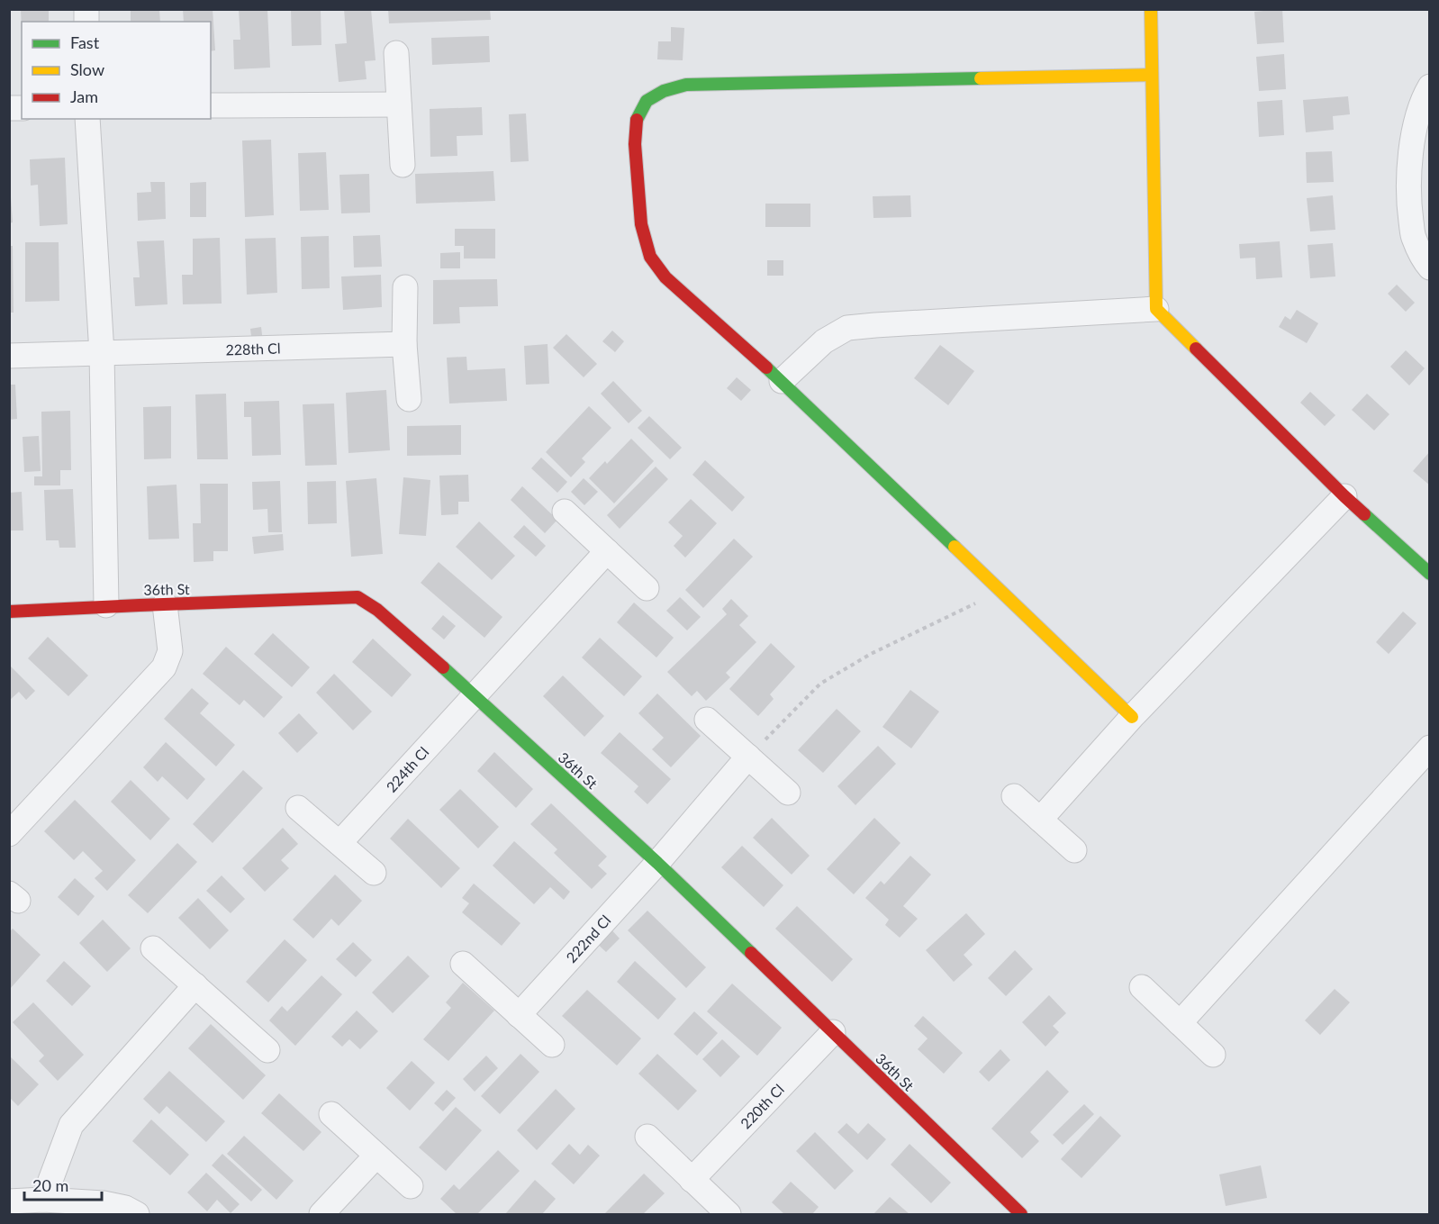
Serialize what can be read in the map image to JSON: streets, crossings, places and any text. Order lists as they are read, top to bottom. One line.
{"streets":{"street":["228th Cl","36th St","224th Cl","222nd Cl","220th Cl"]},"crossings":[["36th St","224th Cl"],["36th St","222nd Cl"],["36th St","220th Cl"]],"legend":["Fast","Slow","Jam"],"scale_bar":"20 m"}
